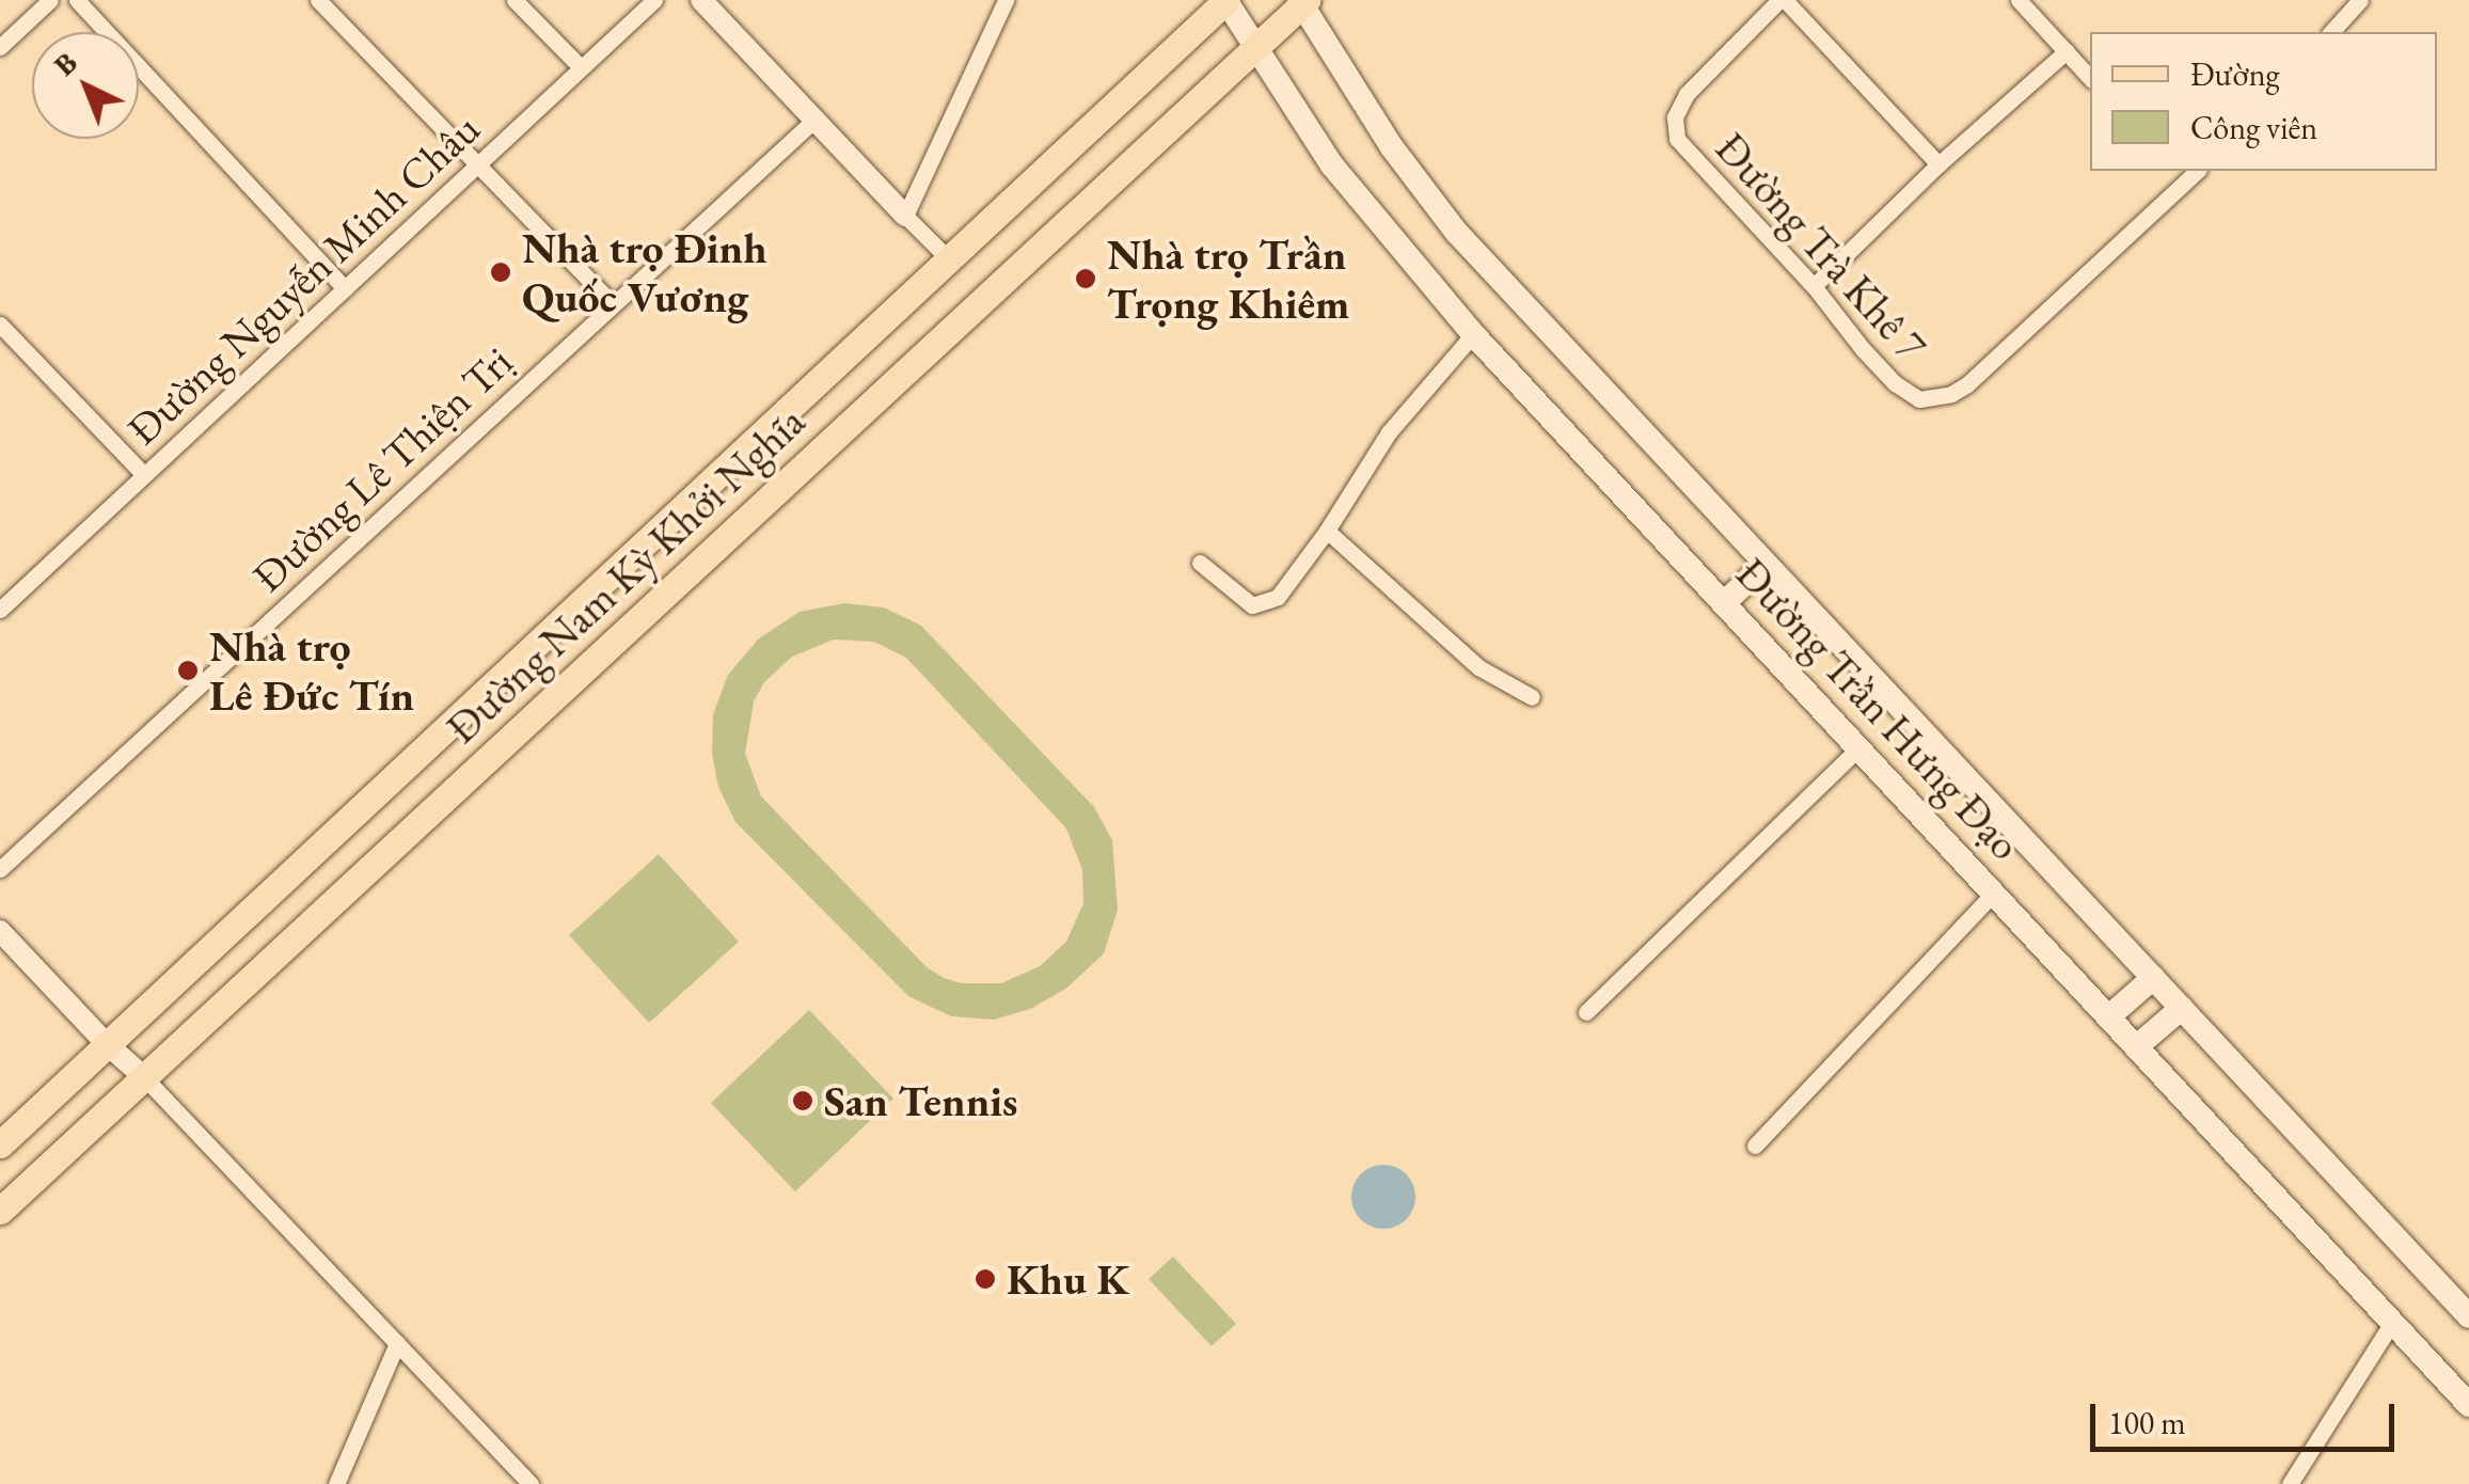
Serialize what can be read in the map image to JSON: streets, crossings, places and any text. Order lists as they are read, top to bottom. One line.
{"streets":{"main road":["Đường Nam Kỳ Khởi Nghĩa","Đường Trần Hưng Đạo"],"street":["Đường Trà Khê 7","Đường Nguyễn Minh Châu","Đường Lê Thiện Trị"]},"crossings":[["Đường Nam Kỳ Khởi Nghĩa","Đường Trần Hưng Đạo"]],"places":["Nhà trọ Đinh Quốc Vương","Nhà trọ Trần Trọng Khiêm","Nhà trọ Lê Đức Tín","San Tennis","Khu K"],"legend":["Đường","Công viên"],"scale_bar":"100 m","north":"top left"}
